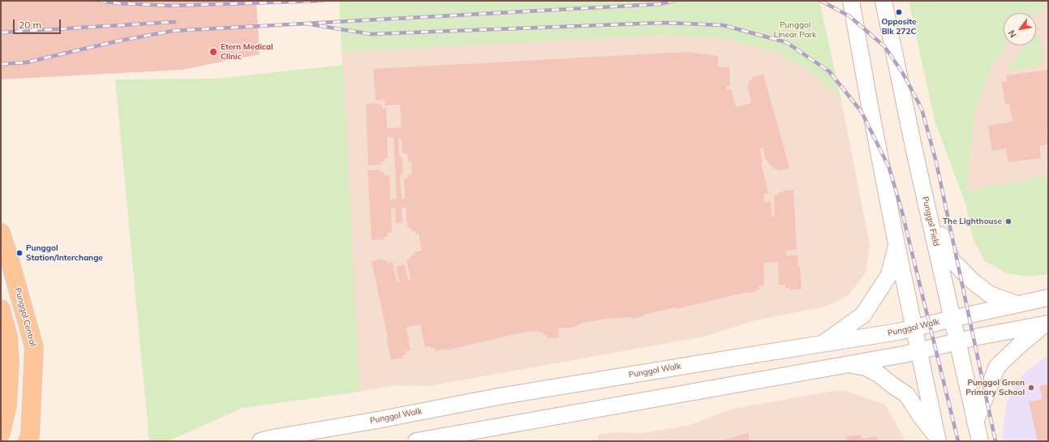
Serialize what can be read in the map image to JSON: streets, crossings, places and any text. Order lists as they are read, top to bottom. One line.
{"streets":{"main road":["Punggol Central"],"street":["Punggol Field","Punggol Walk"]},"crossings":[["Punggol Field","Punggol Walk"]],"parks":["Punggol Linear Park"],"places":["Opposite Blk 272C","Etern Medical Clinic","The Lighthouse","Punggol Station/Interchange","Punggol Green Primary School"],"scale_bar":"20 m","north":"bottom left"}
